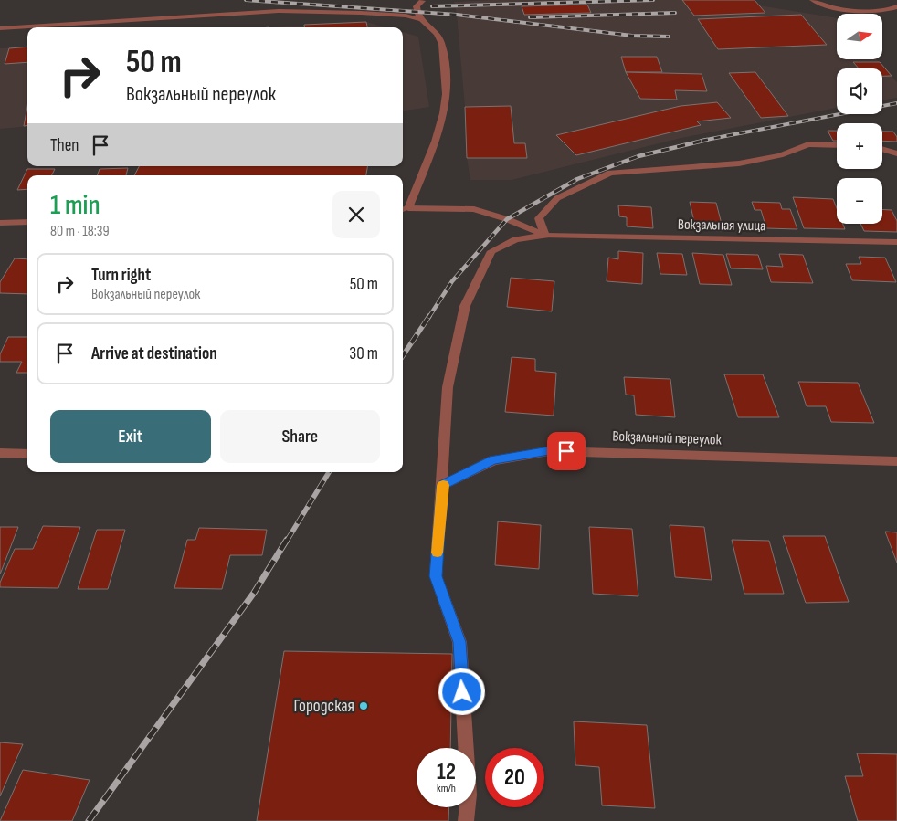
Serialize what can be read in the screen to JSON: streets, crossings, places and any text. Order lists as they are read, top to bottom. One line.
{"streets":{"street":["Вокзальная улица","Вокзальный переулок"]},"places":["Городская"],"north":"right","page":{"map_buttons":["+","−"],"turn":["50 m","Вокзальный переулок"],"then":"Then","heading":["1 min","80 m · 18:39"],"list":[{"name":"Turn right","note":"Вокзальный переулок","value":"50 m"},{"name":"Arrive at destination","value":"30 m"}],"buttons":["Exit","Share"],"speed":"12 km/h","limit":"20"}}
